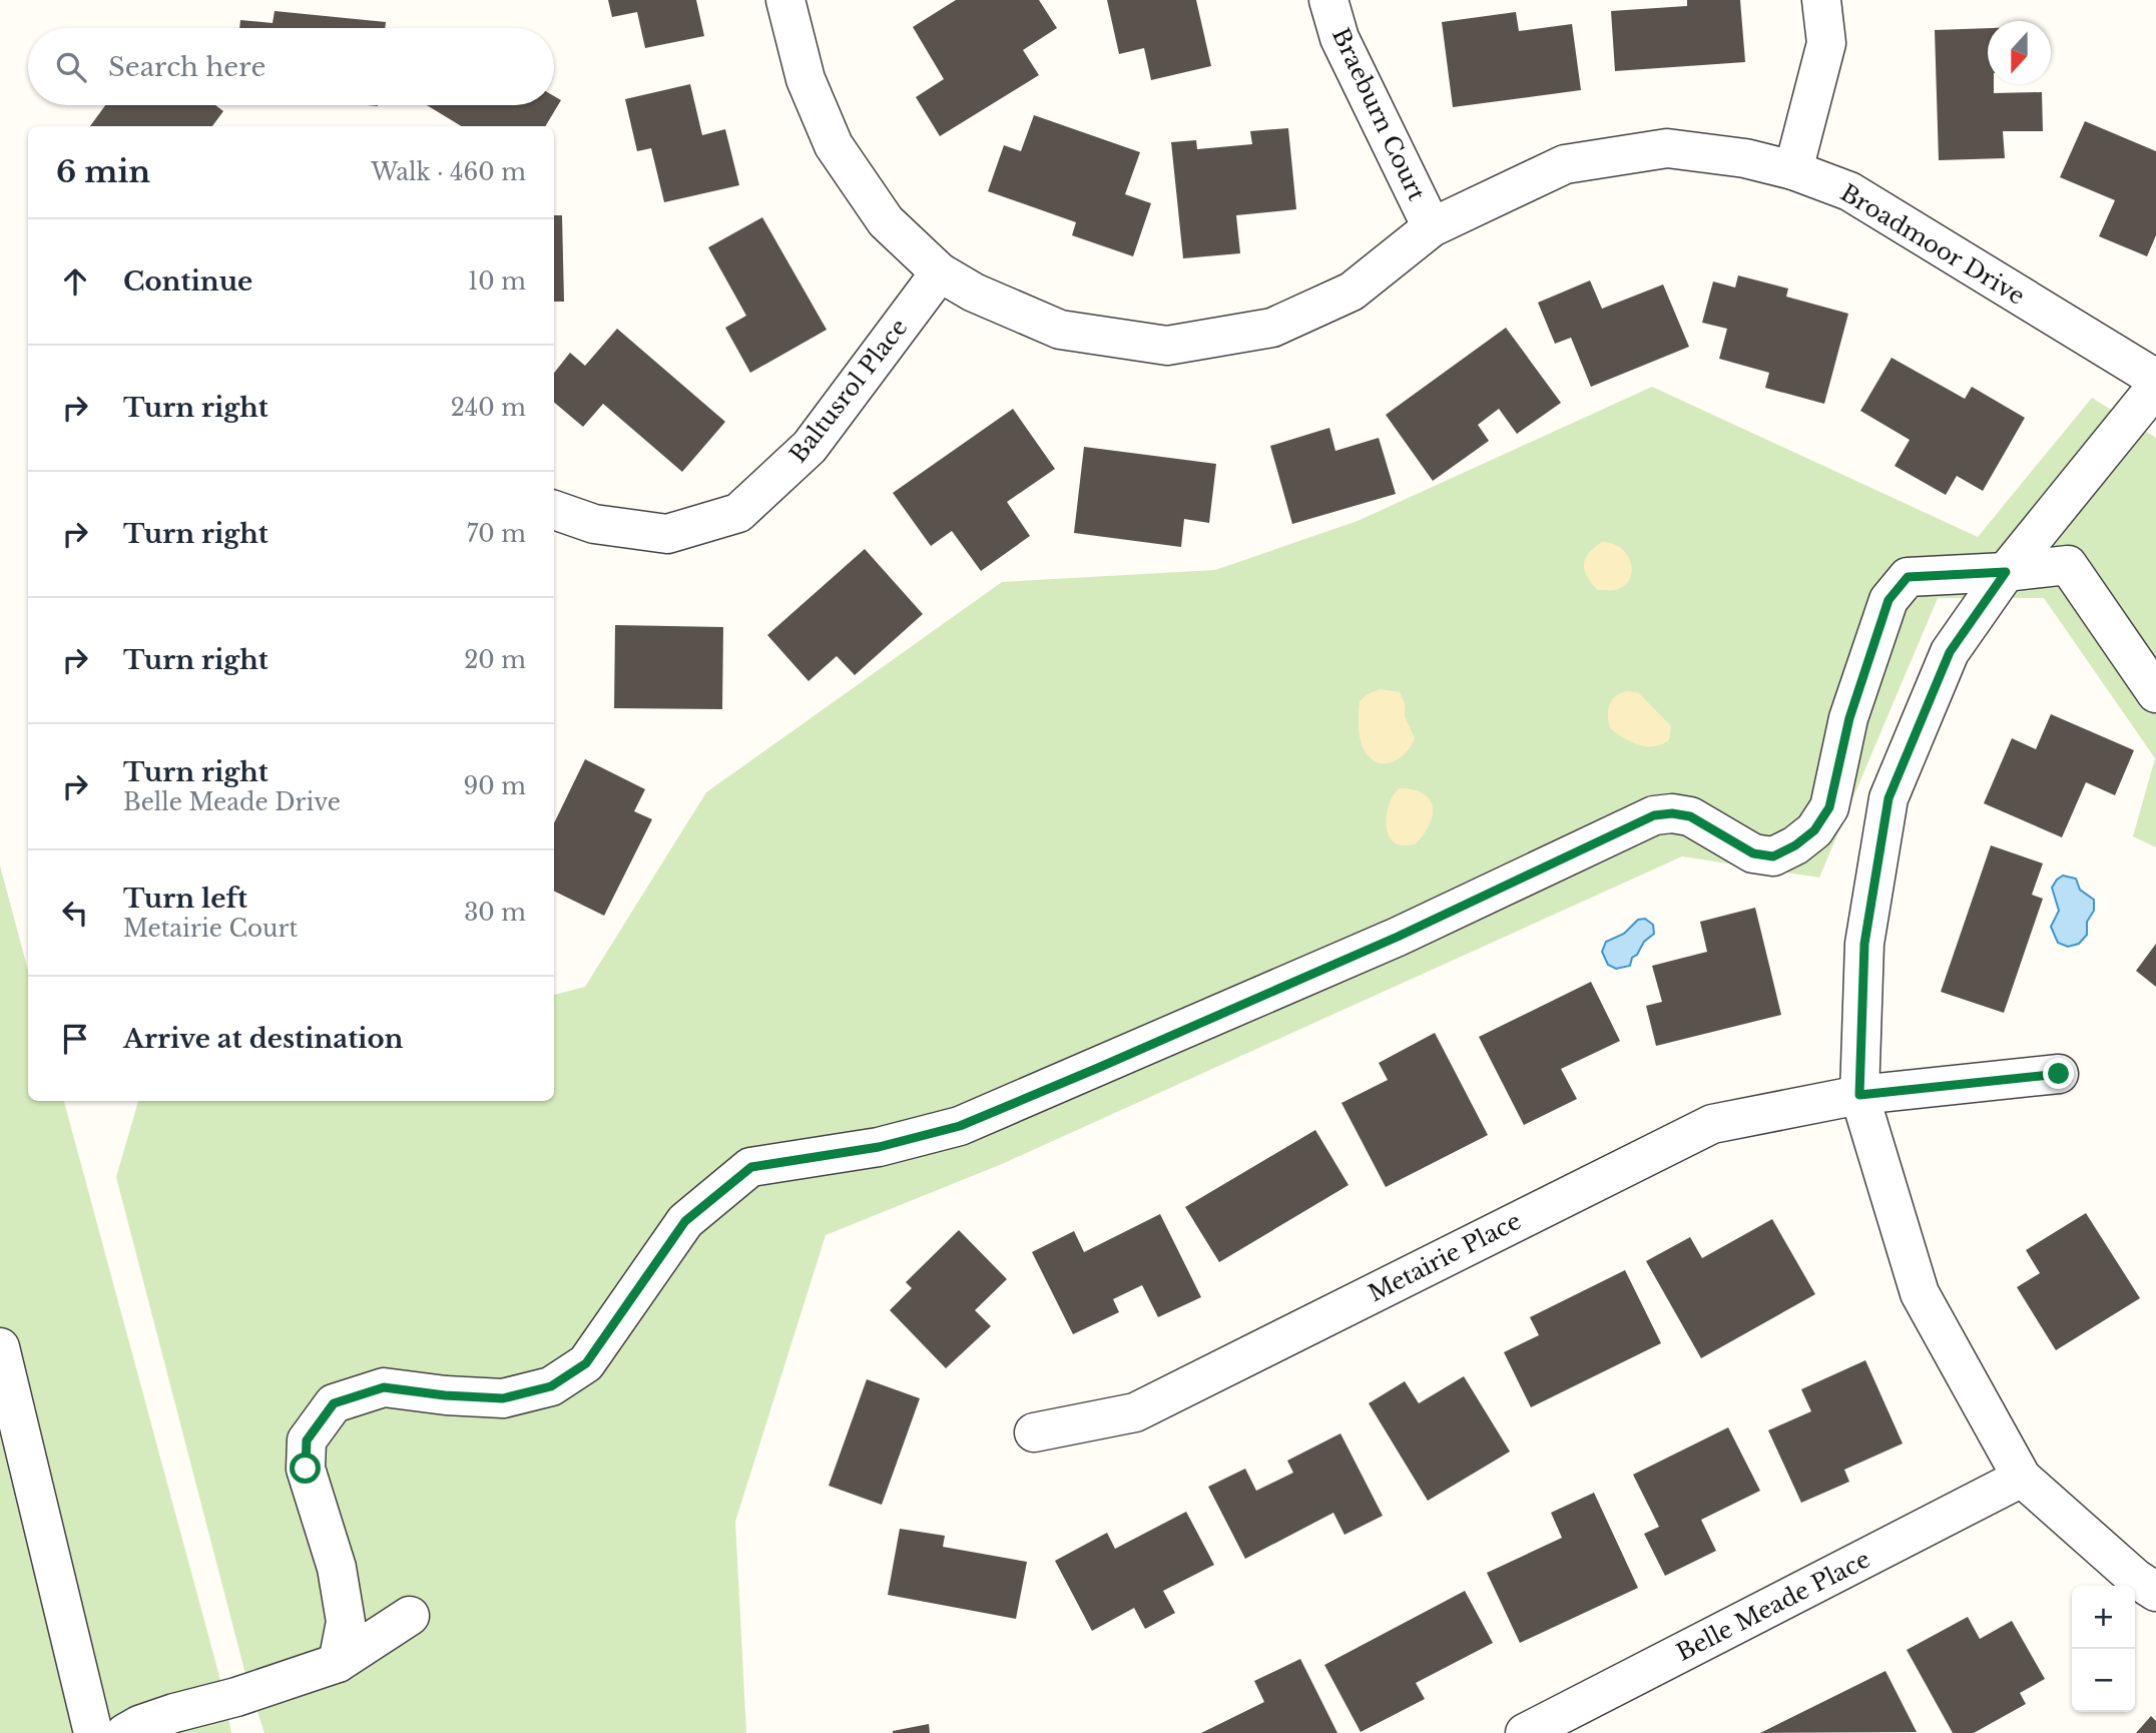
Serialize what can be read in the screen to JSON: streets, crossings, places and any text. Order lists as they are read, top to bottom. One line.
{"streets":{"street":["Braeburn Court","Broadmoor Drive","Baltusrol Place","Metairie Place","Belle Meade Place"]},"crossings":[["Braeburn Court","Broadmoor Drive"],["Broadmoor Drive","Baltusrol Place"]],"north":"bottom","page":{"search":"Search here","heading":["6 min","Walk · 460 m"],"list":[["Continue","10 m"],["Turn right","240 m"],["Turn right","70 m"],["Turn right","20 m"],["Turn right","Belle Meade Drive","90 m"],["Turn left","Metairie Court","30 m"],"Arrive at destination"],"map_buttons":["+","−"]}}
